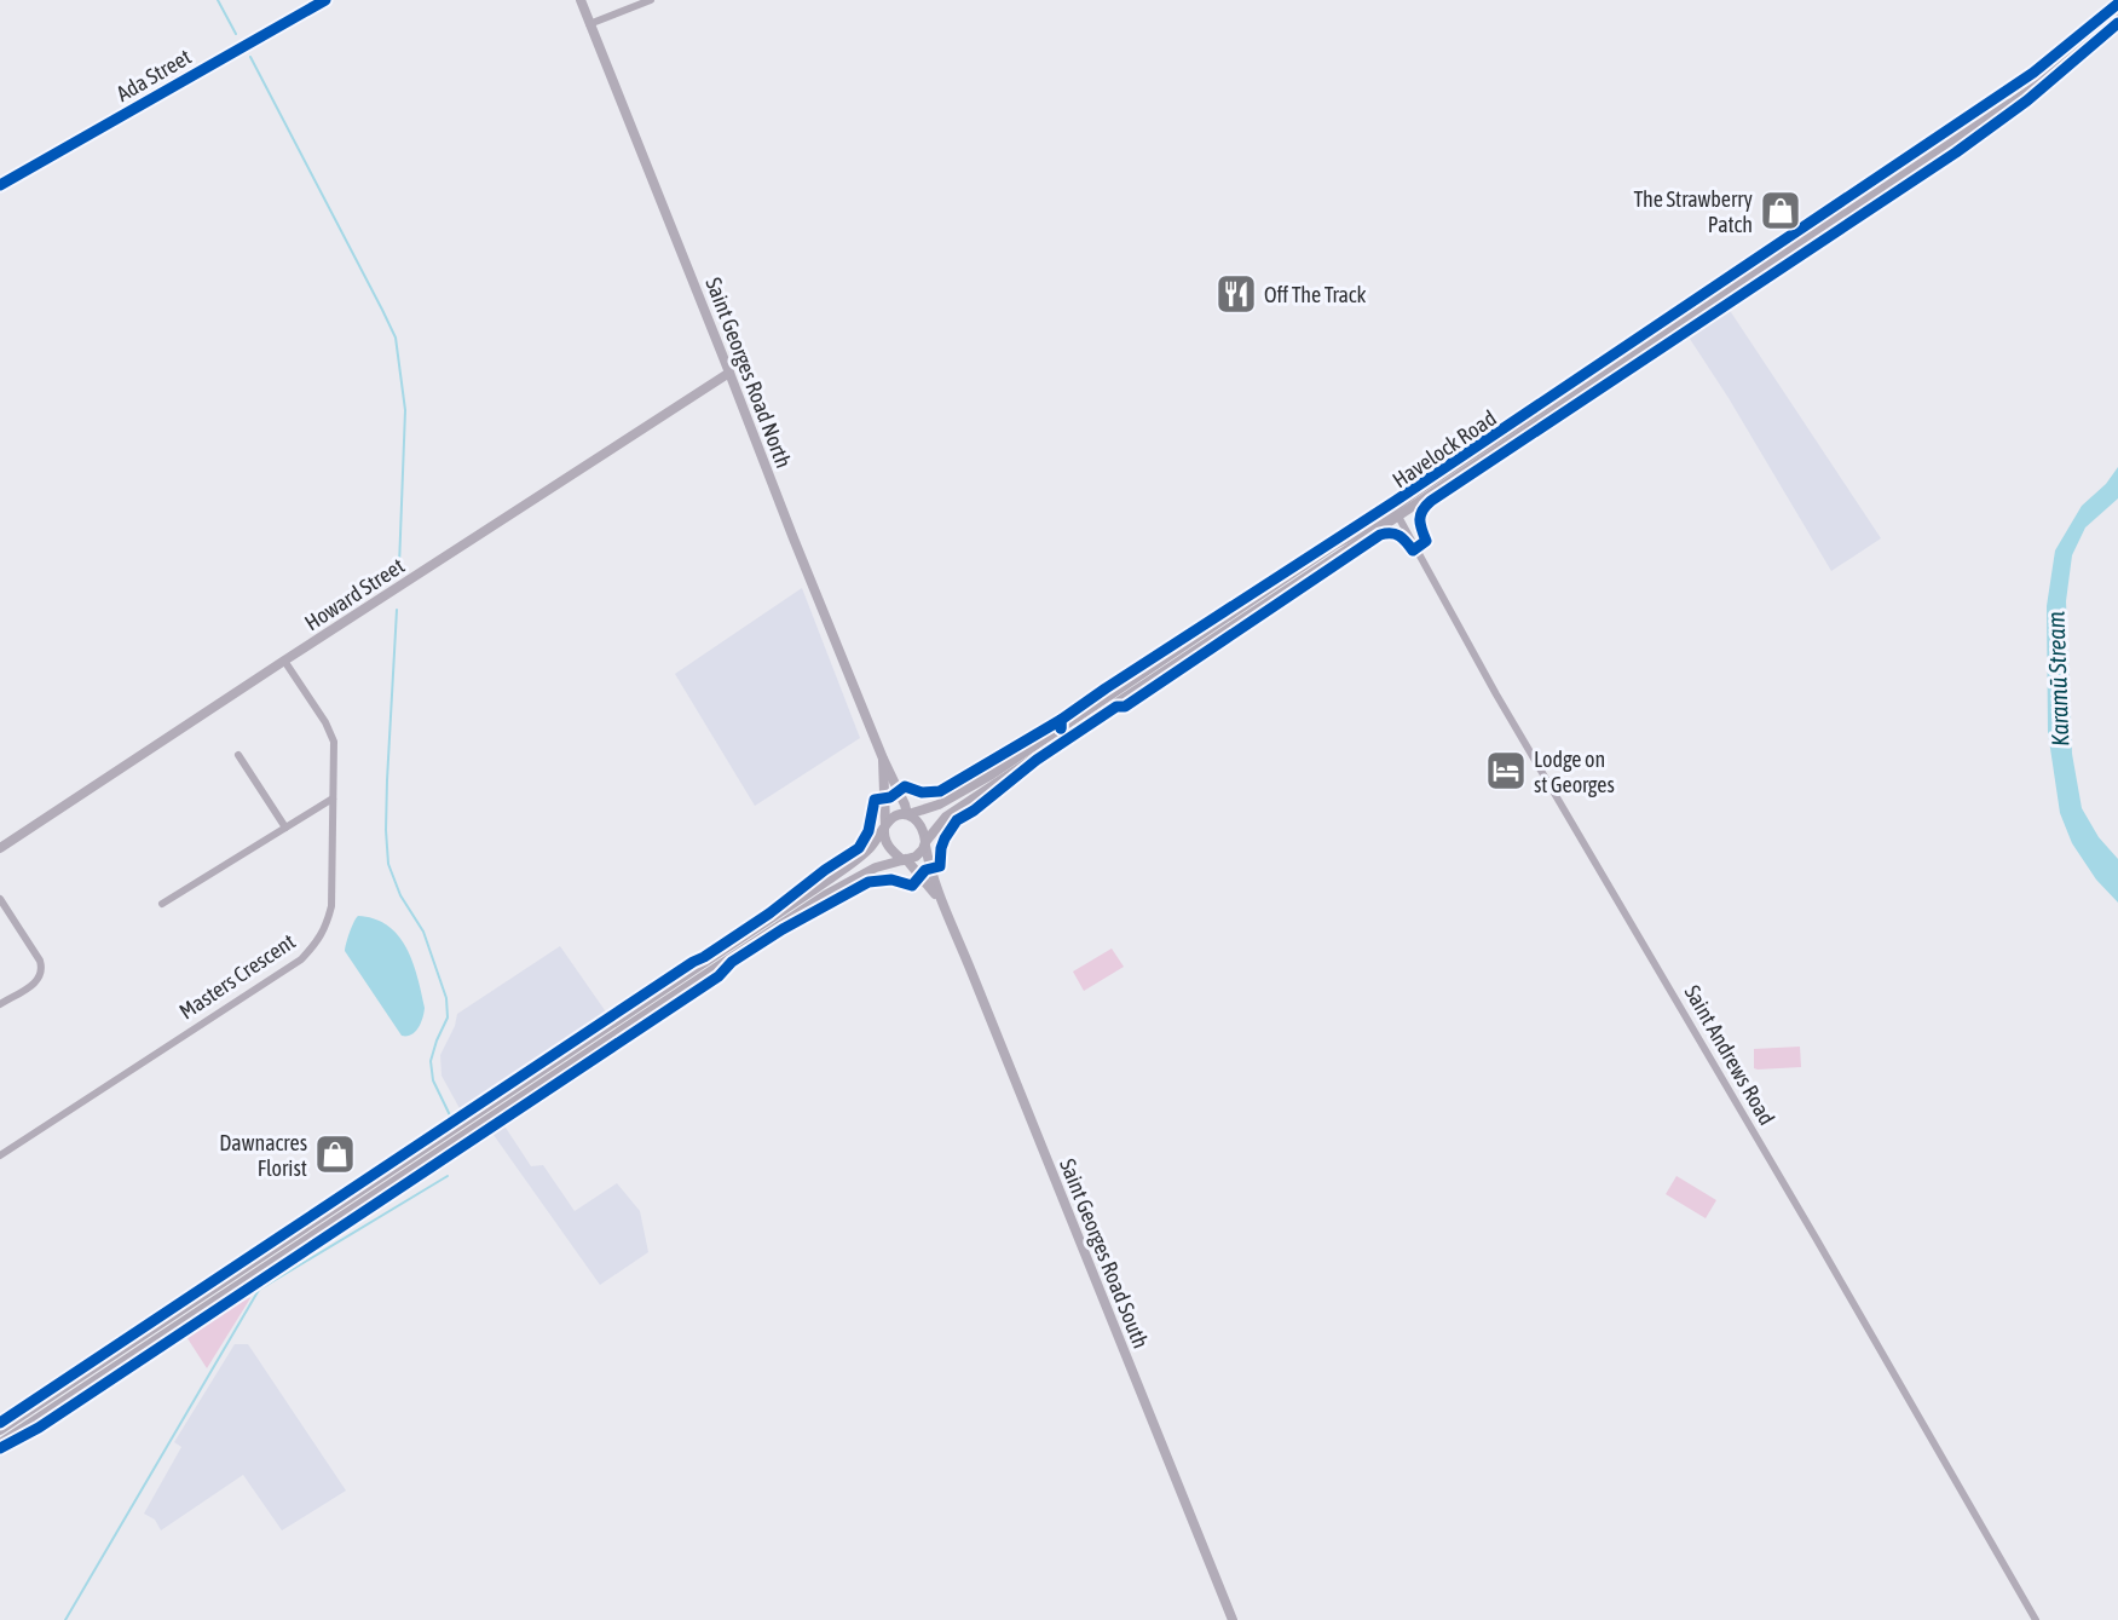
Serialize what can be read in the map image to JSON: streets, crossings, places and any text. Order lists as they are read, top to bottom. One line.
{"streets":{"main road":["Havelock Road"],"street":["Ada Street","Saint Georges Road North","Howard Street","Masters Crescent","Saint Andrews Road","Saint Georges Road South"]},"crossings":[["Saint Georges Road North","Havelock Road"],["Saint Georges Road North","Howard Street"],["Saint Georges Road North","Saint Georges Road South"],["Havelock Road","Saint Andrews Road"],["Havelock Road","Saint Georges Road South"],["Howard Street","Masters Crescent"]],"water":["Karamū Stream"],"places":{"shop":["The Strawberry Patch","Dawnacres Florist"],"restaurant":["Off The Track"],"hotel":["Lodge on st Georges"]}}
